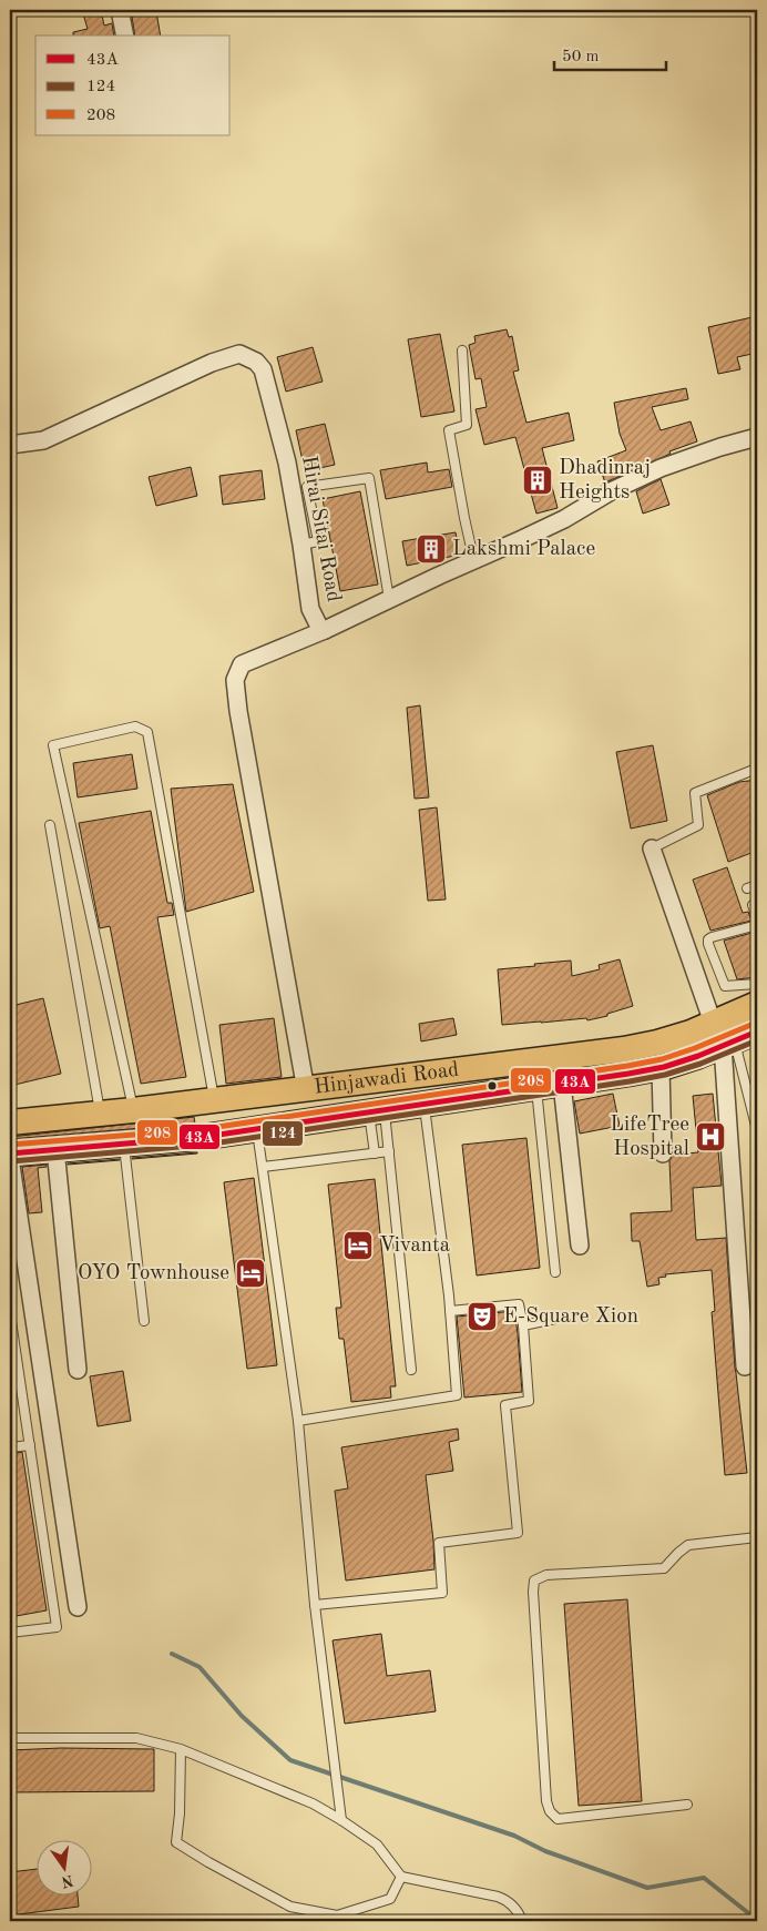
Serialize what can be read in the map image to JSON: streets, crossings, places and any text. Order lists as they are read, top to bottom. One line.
{"streets":{"main road":["Hinjawadi Road"],"street":["Hirai Sitai Road"]},"places":{"building":["Dhadinraj Heights","Lakshmi Palace"],"hospital":["LifeTree Hospital"],"hotel":["Vivanta","OYO Townhouse"],"theatre":["E-Square Xion"]},"lines":["transit line 208","transit line 43A","transit line 124"],"legend":["43A","124","208"],"scale_bar":"50 m","north":"bottom"}
